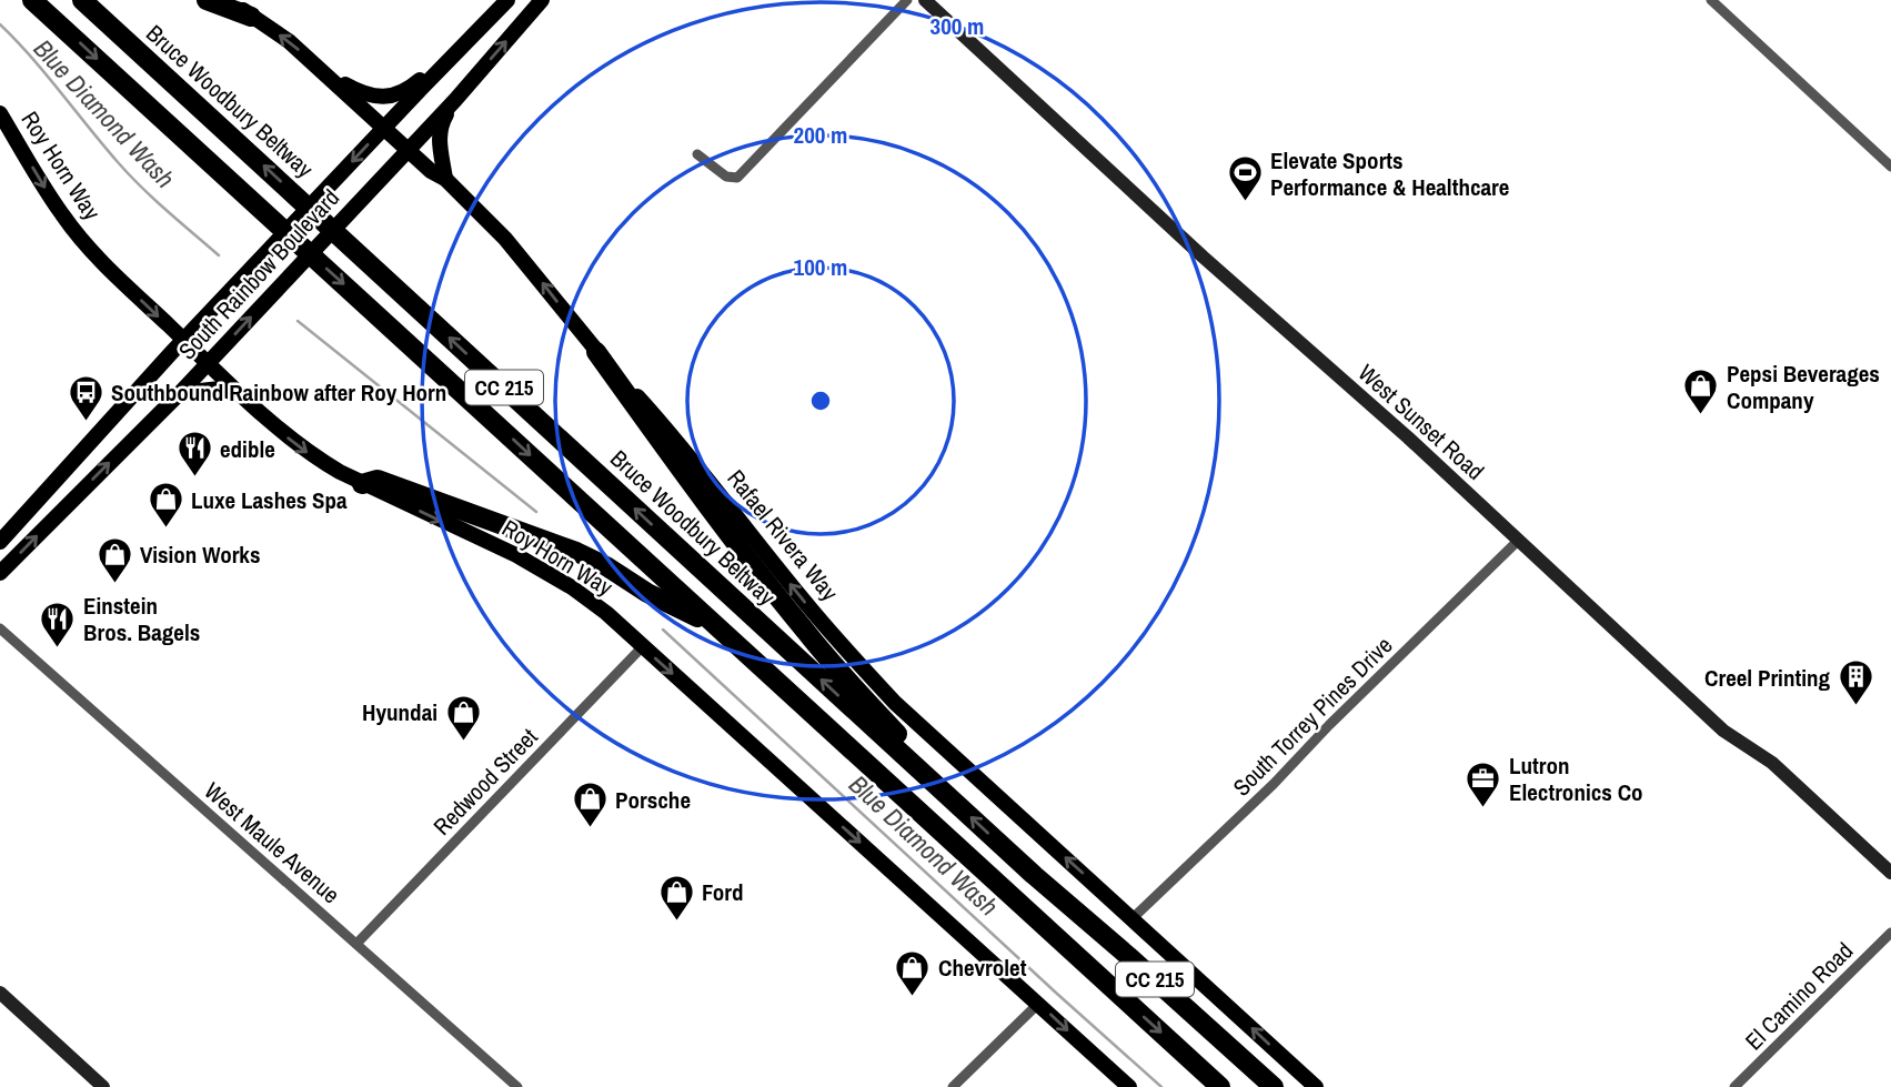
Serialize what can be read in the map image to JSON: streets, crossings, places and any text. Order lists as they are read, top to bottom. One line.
{"streets":{"highway":["Bruce Woodbury Beltway","CC 215"],"main road":["Roy Horn Way","South Rainbow Boulevard","West Sunset Road","Rafael Rivera Way"],"street":["South Torrey Pines Drive","Redwood Street","West Maule Avenue","El Camino Road"]},"crossings":[["Roy Horn Way","South Rainbow Boulevard"],["Roy Horn Way","Redwood Street"],["South Rainbow Boulevard","Rafael Rivera Way"],["West Sunset Road","South Torrey Pines Drive"],["Rafael Rivera Way","South Torrey Pines Drive"],["Redwood Street","West Maule Avenue"]],"one_way":["Roy Horn Way","Rafael Rivera Way"],"water":["Blue Diamond Wash"],"places":{"sports":["Elevate Sports Performance & Healthcare"],"shop":["Pepsi Beverages Company","Luxe Lashes Spa","Vision Works","Hyundai","Porsche","Ford","Chevrolet"],"bus stop":["Southbound Rainbow after Roy Horn"],"restaurant":["edible","Einstein Bros. Bagels"],"building":["Creel Printing"],"office":["Lutron Electronics Co"]},"rings":["300 m","200 m","100 m"]}
